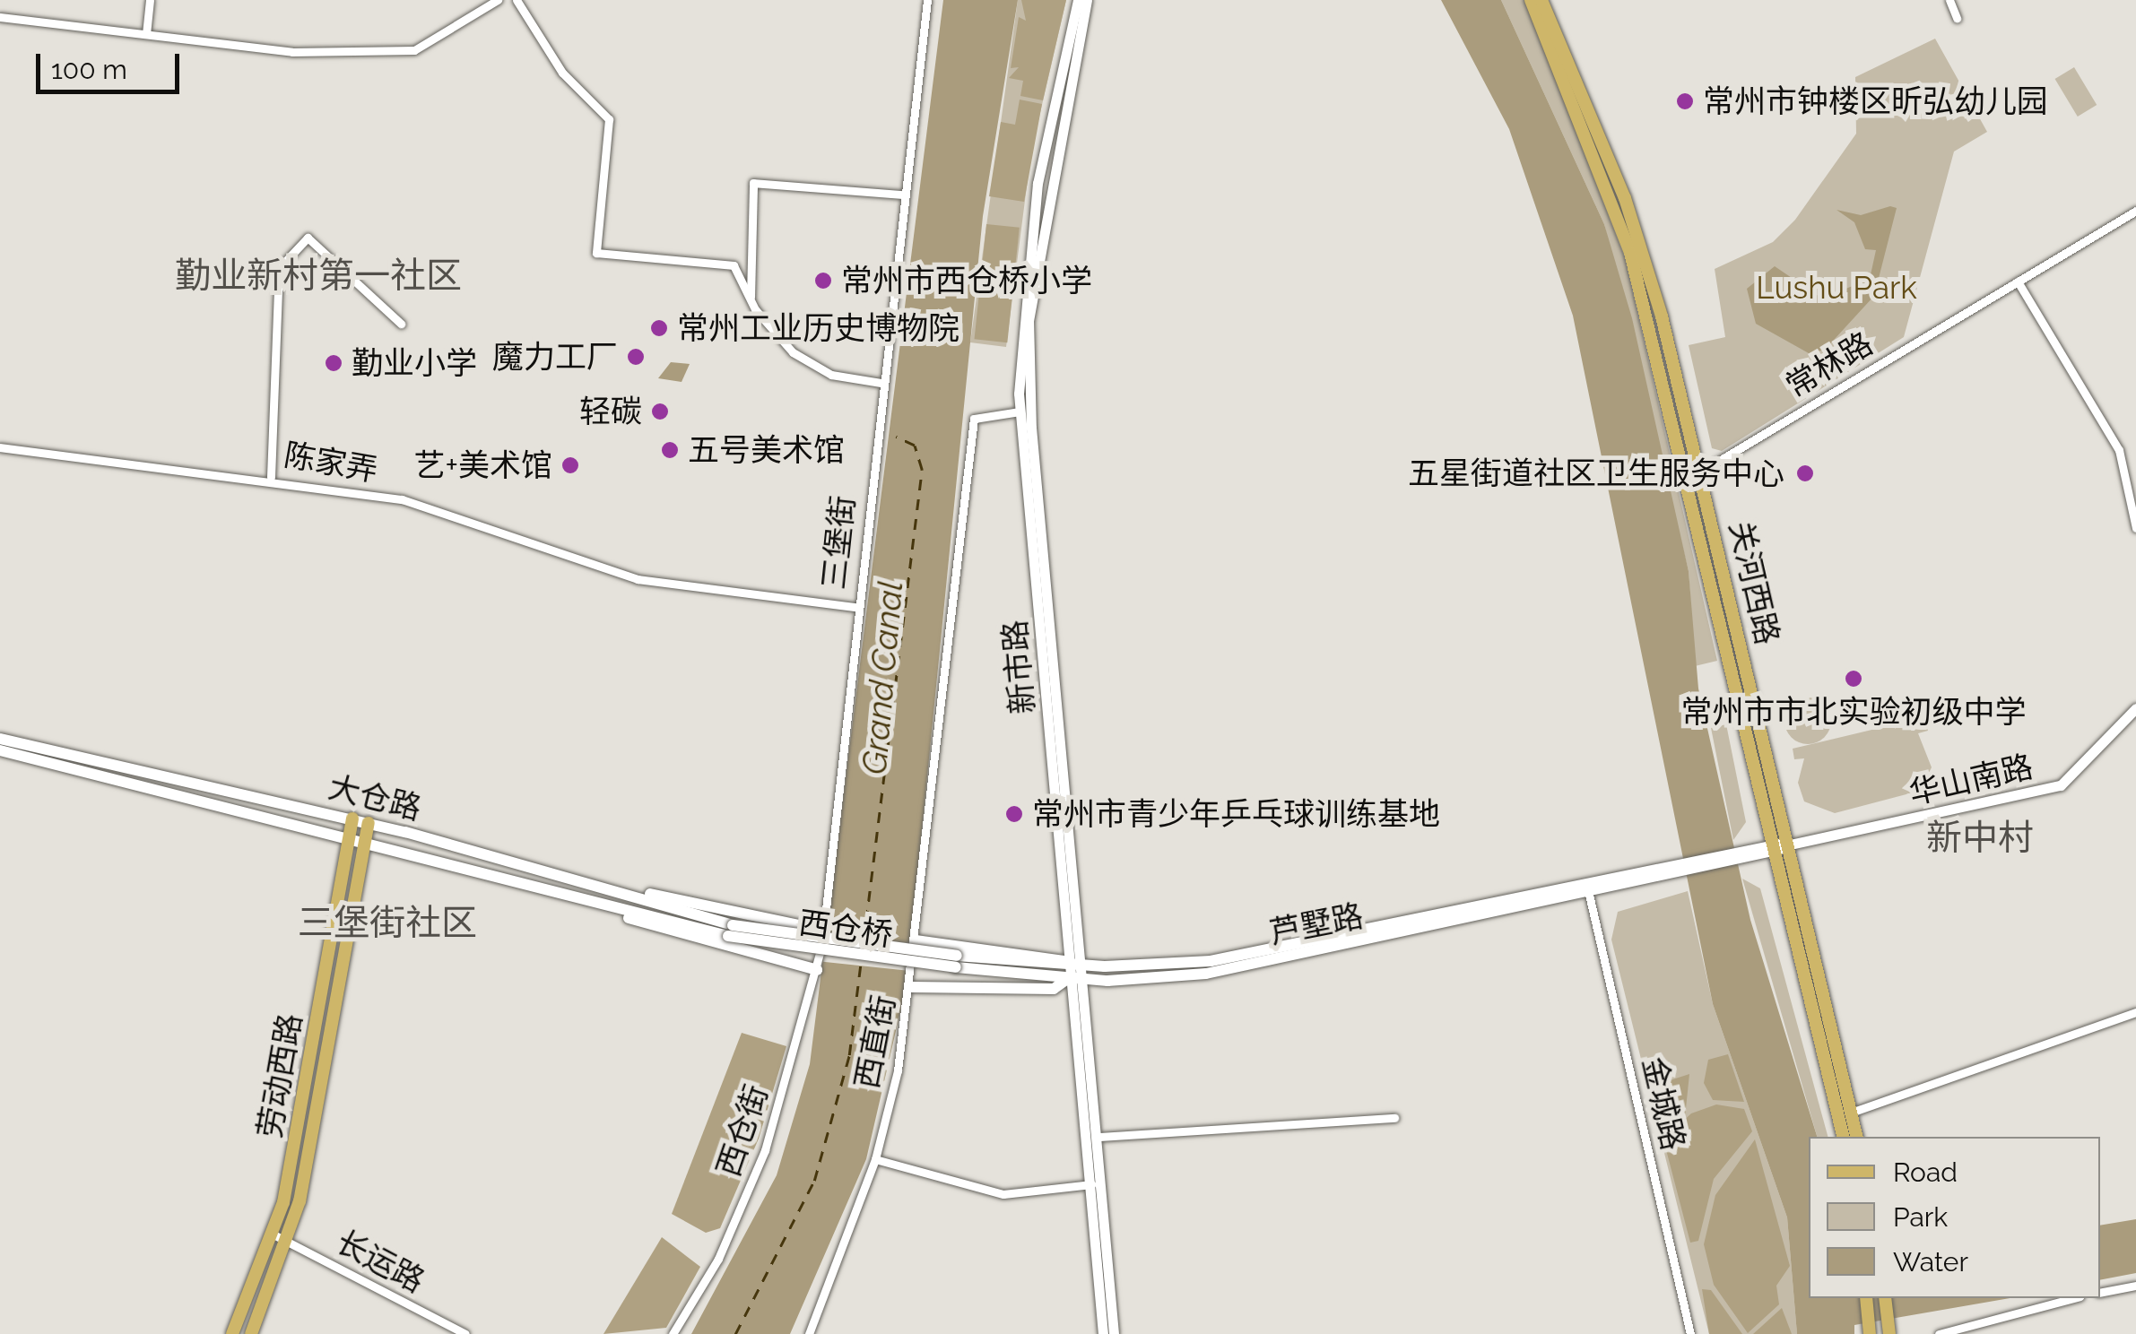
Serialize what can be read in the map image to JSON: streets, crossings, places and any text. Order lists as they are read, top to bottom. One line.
{"streets":{"main road":["关河西路","大仓路","芦墅路","西仓桥","劳动西路"],"street":["常林路","陈家弄","三堡街","新市路","华山南路","西直街","金城路","西仓街","长运路"]},"crossings":[["常林路","关河西路"],["陈家弄","三堡街"],["三堡街","西仓街"],["关河西路","华山南路"],["关河西路","芦墅路"],["新市路","芦墅路"],["新市路","西直街"],["大仓路","西仓桥"],["大仓路","劳动西路"],["芦墅路","西仓桥"],["芦墅路","金城路"],["劳动西路","长运路"]],"districts":["勤业新村第一社区","新中村","三堡街社区"],"water":["Grand Canal"],"parks":["Lushu Park"],"places":["常州市钟楼区昕弘幼儿园","常州市西仓桥小学","常州工业历史博物院","魔力工厂","勤业小学","轻碳","五号美术馆","艺+美术馆","五星街道社区卫生服务中心","常州市市北实验初级中学","常州市青少年乒乓球训练基地"],"legend":["Road","Park","Water"],"scale_bar":"100 m"}
